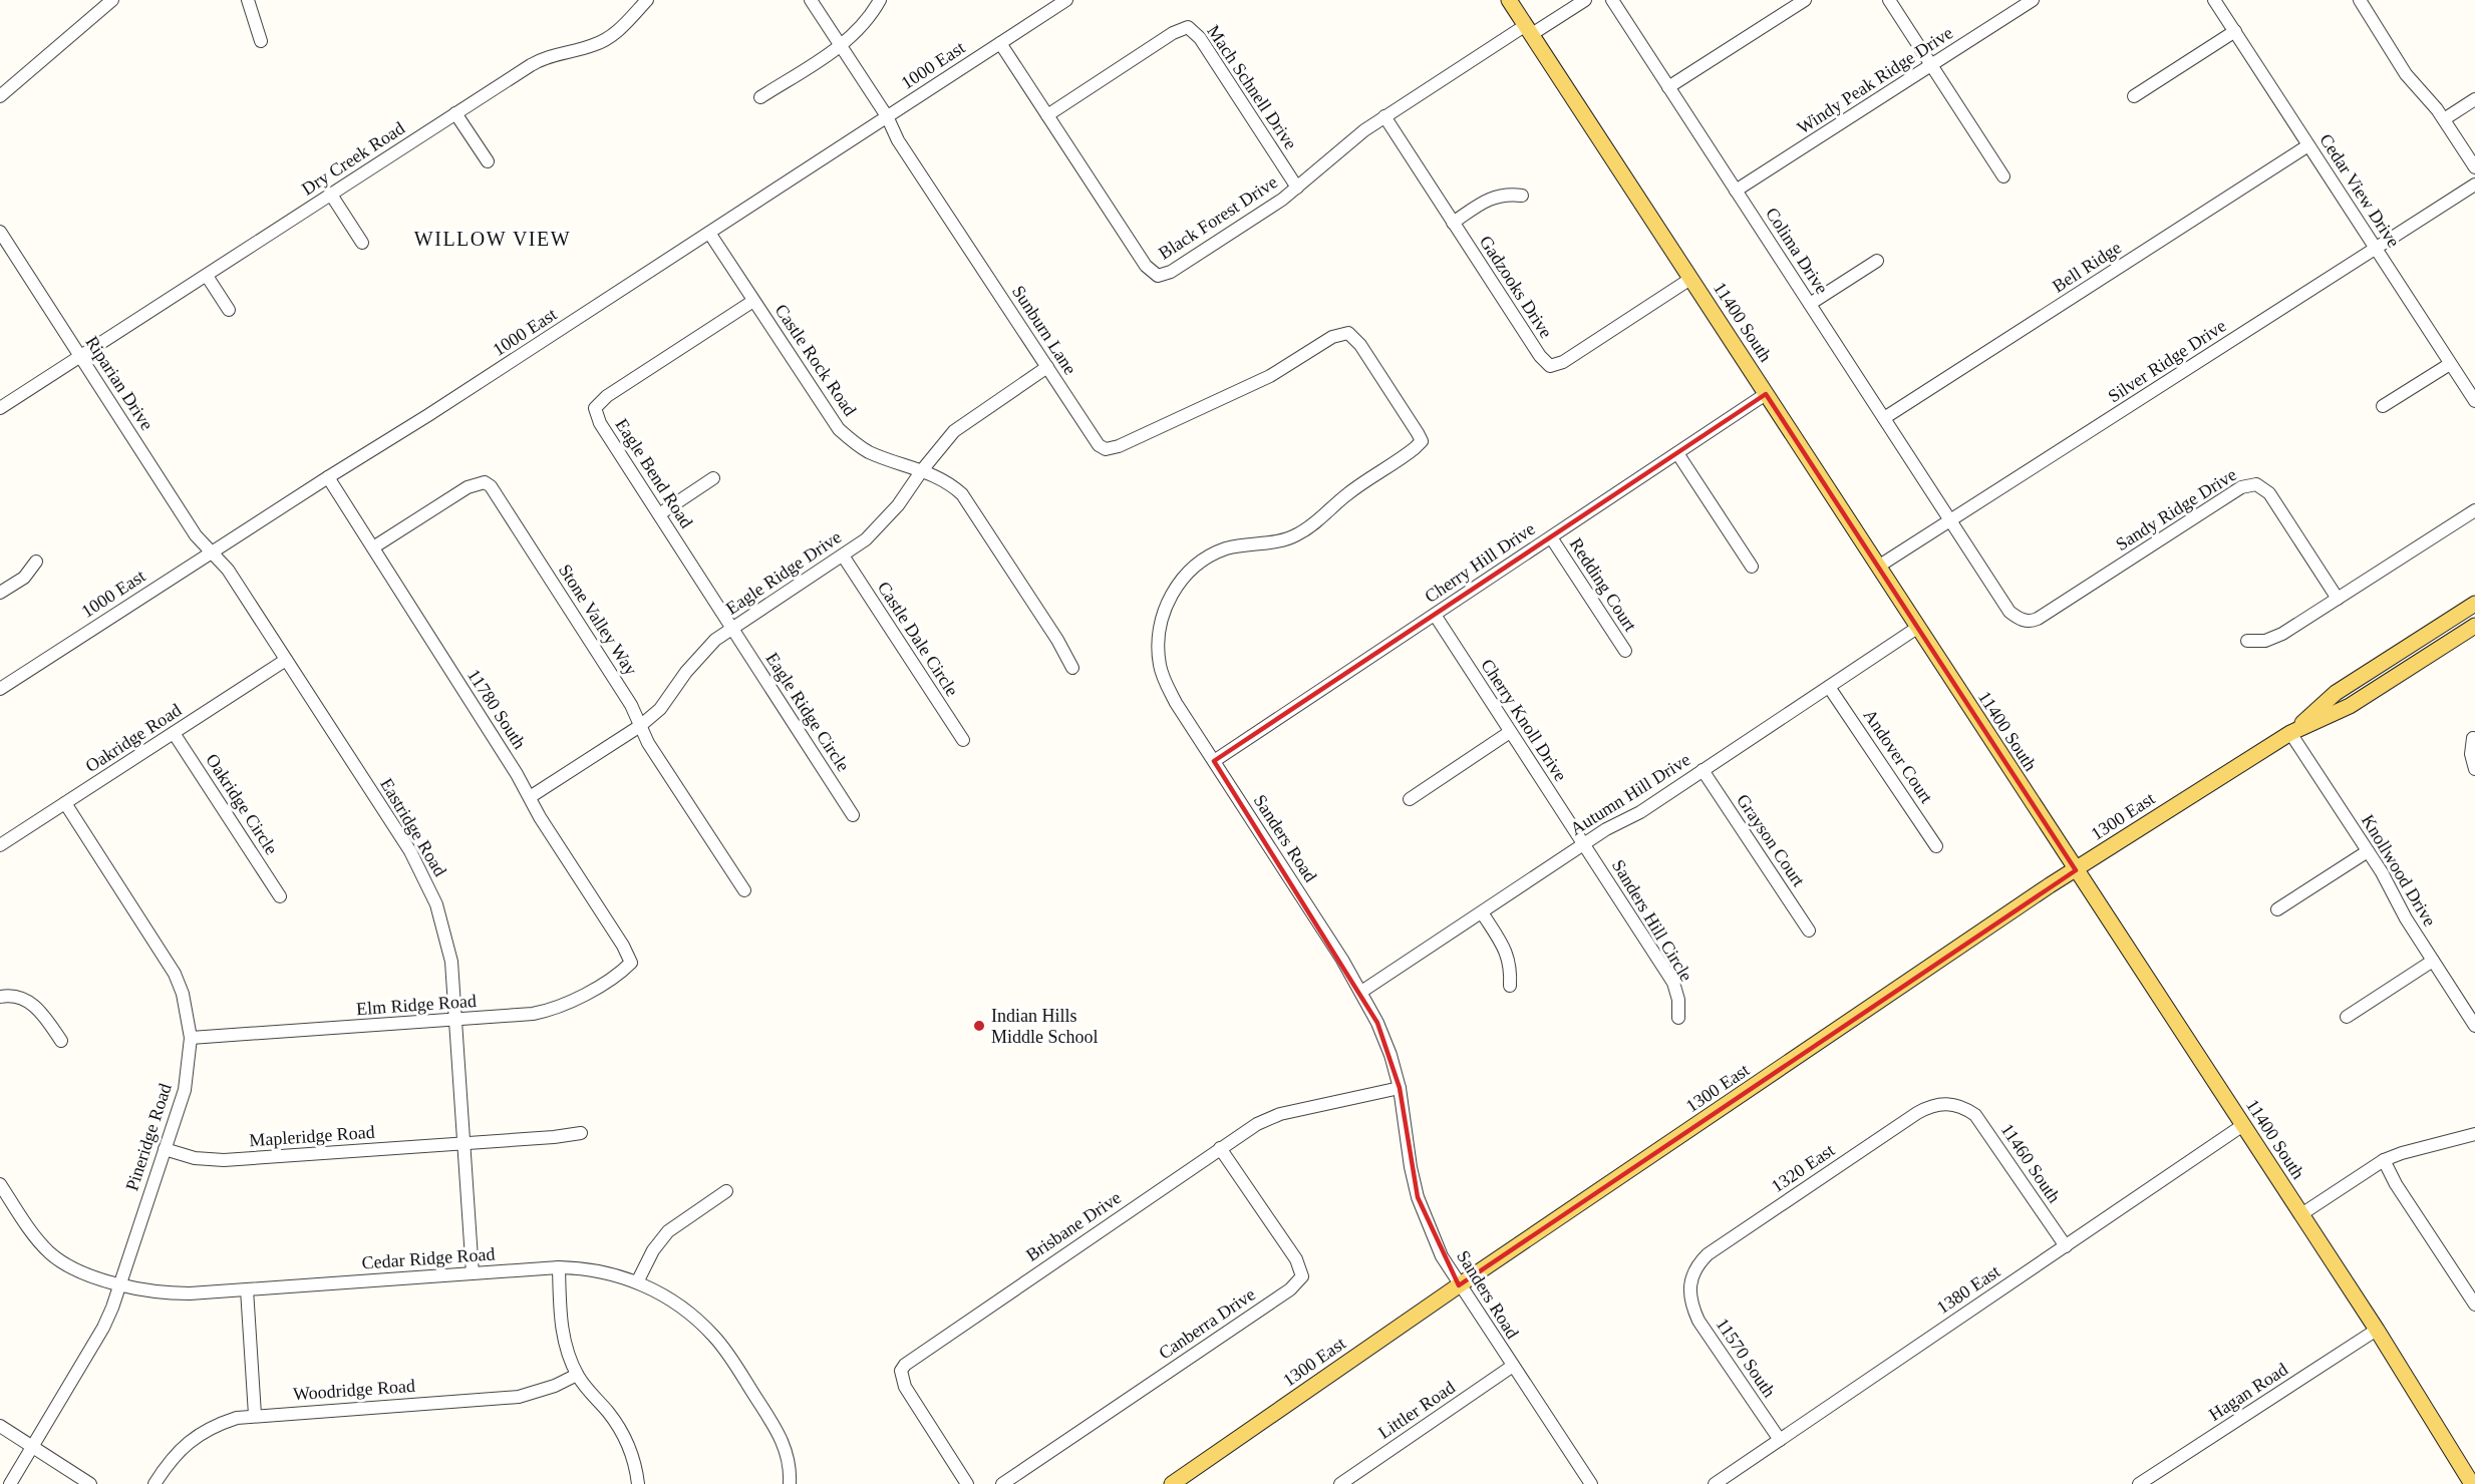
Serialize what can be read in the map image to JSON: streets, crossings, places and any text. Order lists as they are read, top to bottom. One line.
{"streets":{"main road":["11400 South","1300 East"],"street":["1000 East","Windy Peak Ridge Drive","Mach Schnell Drive","Dry Creek Road","Cedar View Drive","Black Forest Drive","Colima Drive","Bell Ridge","Gadzooks Drive","Sunburn Lane","Castle Rock Road","Silver Ridge Drive","Riparian Drive","Eagle Bend Road","Sandy Ridge Drive","Cherry Hill Drive","Eagle Ridge Drive","Redding Court","Stone Valley Way","Castle Dale Circle","11780 South","Eagle Ridge Circle","Cherry Knoll Drive","Oakridge Road","Andover Court","Autumn Hill Drive","Oakridge Circle","Eastridge Road","Sanders Road","Grayson Court","Knollwood Drive","Sanders Hill Circle","Elm Ridge Road","Mapleridge Road","Pineridge Road","11460 South","1320 East","Brisbane Drive","Cedar Ridge Road","1380 East","Canberra Drive","11570 South","Woodridge Road","Hagan Road","Littler Road"]},"crossings":[["1000 East","Black Forest Drive"],["1000 East","Sunburn Lane"],["1000 East","Castle Rock Road"],["1000 East","Riparian Drive"],["1000 East","11780 South"],["1000 East","Eastridge Road"],["Windy Peak Ridge Drive","Colima Drive"],["Mach Schnell Drive","Black Forest Drive"],["Dry Creek Road","Riparian Drive"],["Cedar View Drive","Bell Ridge"],["Cedar View Drive","Silver Ridge Drive"],["Black Forest Drive","Gadzooks Drive"],["Black Forest Drive","11400 South"],["Colima Drive","Bell Ridge"],["Colima Drive","Silver Ridge Drive"],["Colima Drive","Sandy Ridge Drive"],["Gadzooks Drive","11400 South"],["11400 South","Silver Ridge Drive"],["11400 South","Cherry Hill Drive"],["11400 South","Autumn Hill Drive"],["11400 South","1300 East"],["11400 South","1380 East"],["11400 South","Hagan Road"],["Sunburn Lane","Eagle Ridge Drive"],["Sunburn Lane","Sanders Road"],["Castle Rock Road","Eagle Bend Road"],["Castle Rock Road","Eagle Ridge Drive"],["Silver Ridge Drive","Sandy Ridge Drive"],["Riparian Drive","Eastridge Road"],["Eagle Bend Road","Eagle Ridge Drive"],["Eagle Bend Road","Eagle Ridge Circle"],["Cherry Hill Drive","Redding Court"],["Cherry Hill Drive","Cherry Knoll Drive"],["Cherry Hill Drive","Sanders Road"],["Eagle Ridge Drive","Stone Valley Way"],["Eagle Ridge Drive","Castle Dale Circle"],["Eagle Ridge Drive","11780 South"],["Eagle Ridge Drive","Eagle Ridge Circle"],["Stone Valley Way","11780 South"],["11780 South","Elm Ridge Road"],["Cherry Knoll Drive","Autumn Hill Drive"],["Cherry Knoll Drive","Sanders Hill Circle"],["Oakridge Road","Oakridge Circle"],["Oakridge Road","Eastridge Road"],["Oakridge Road","Pineridge Road"],["Andover Court","Autumn Hill Drive"],["Autumn Hill Drive","Sanders Road"],["Autumn Hill Drive","Grayson Court"],["Autumn Hill Drive","Sanders Hill Circle"],["1300 East","Sanders Road"],["1300 East","Knollwood Drive"],["Eastridge Road","Elm Ridge Road"],["Eastridge Road","Mapleridge Road"],["Eastridge Road","Cedar Ridge Road"],["Sanders Road","Brisbane Drive"],["Sanders Road","Littler Road"],["Elm Ridge Road","Pineridge Road"],["Mapleridge Road","Pineridge Road"],["Pineridge Road","Cedar Ridge Road"],["11460 South","1320 East"],["11460 South","1380 East"],["1320 East","11570 South"],["Brisbane Drive","Canberra Drive"],["1380 East","11570 South"]],"districts":["WILLOW VIEW"],"places":["Indian Hills Middle School"]}
